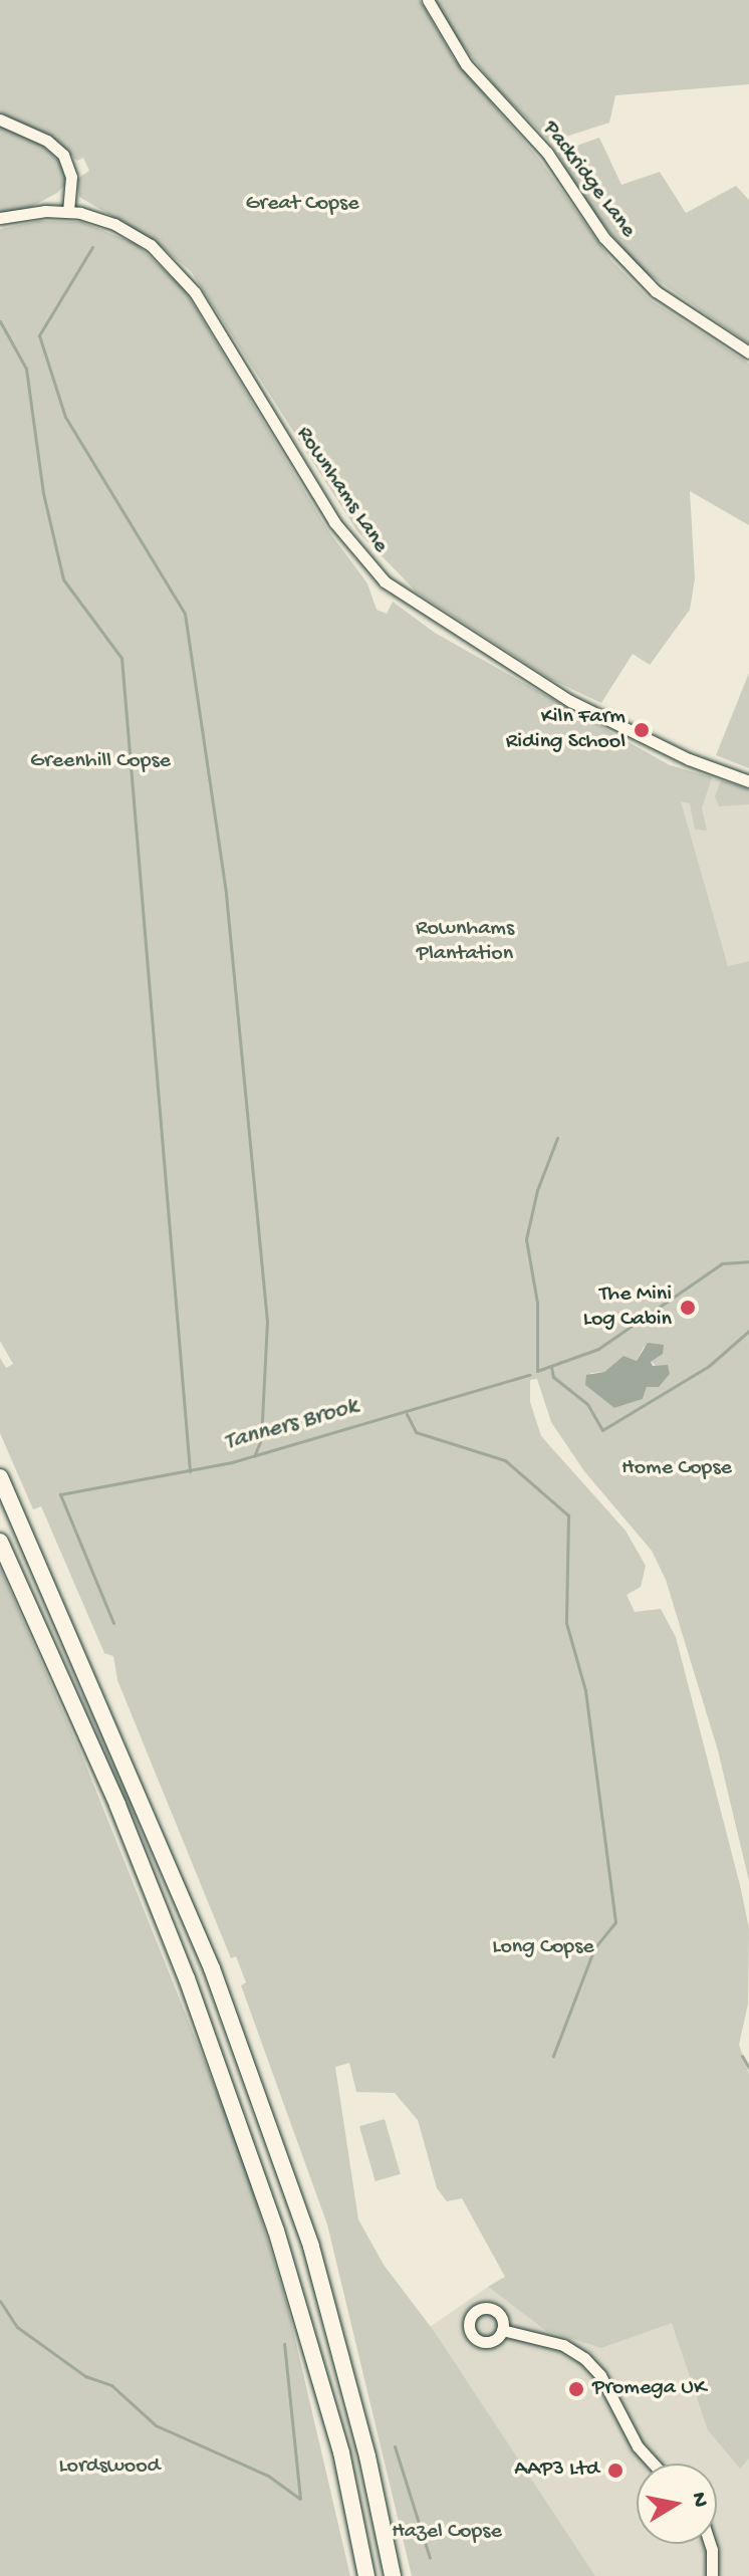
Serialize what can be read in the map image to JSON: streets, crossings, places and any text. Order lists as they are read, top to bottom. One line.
{"streets":{"street":["Packridge Lane","Rownhams Lane"]},"water":["Tanners Brook"],"parks":["Great Copse","Greenhill Copse","Rownhams Plantation","Home Copse","Long Copse","Lordswood","Hazel Copse"],"places":["Kiln Farm Riding School","The Mini Log Cabin","Promega UK","AAP3 Ltd"],"north":"right"}
